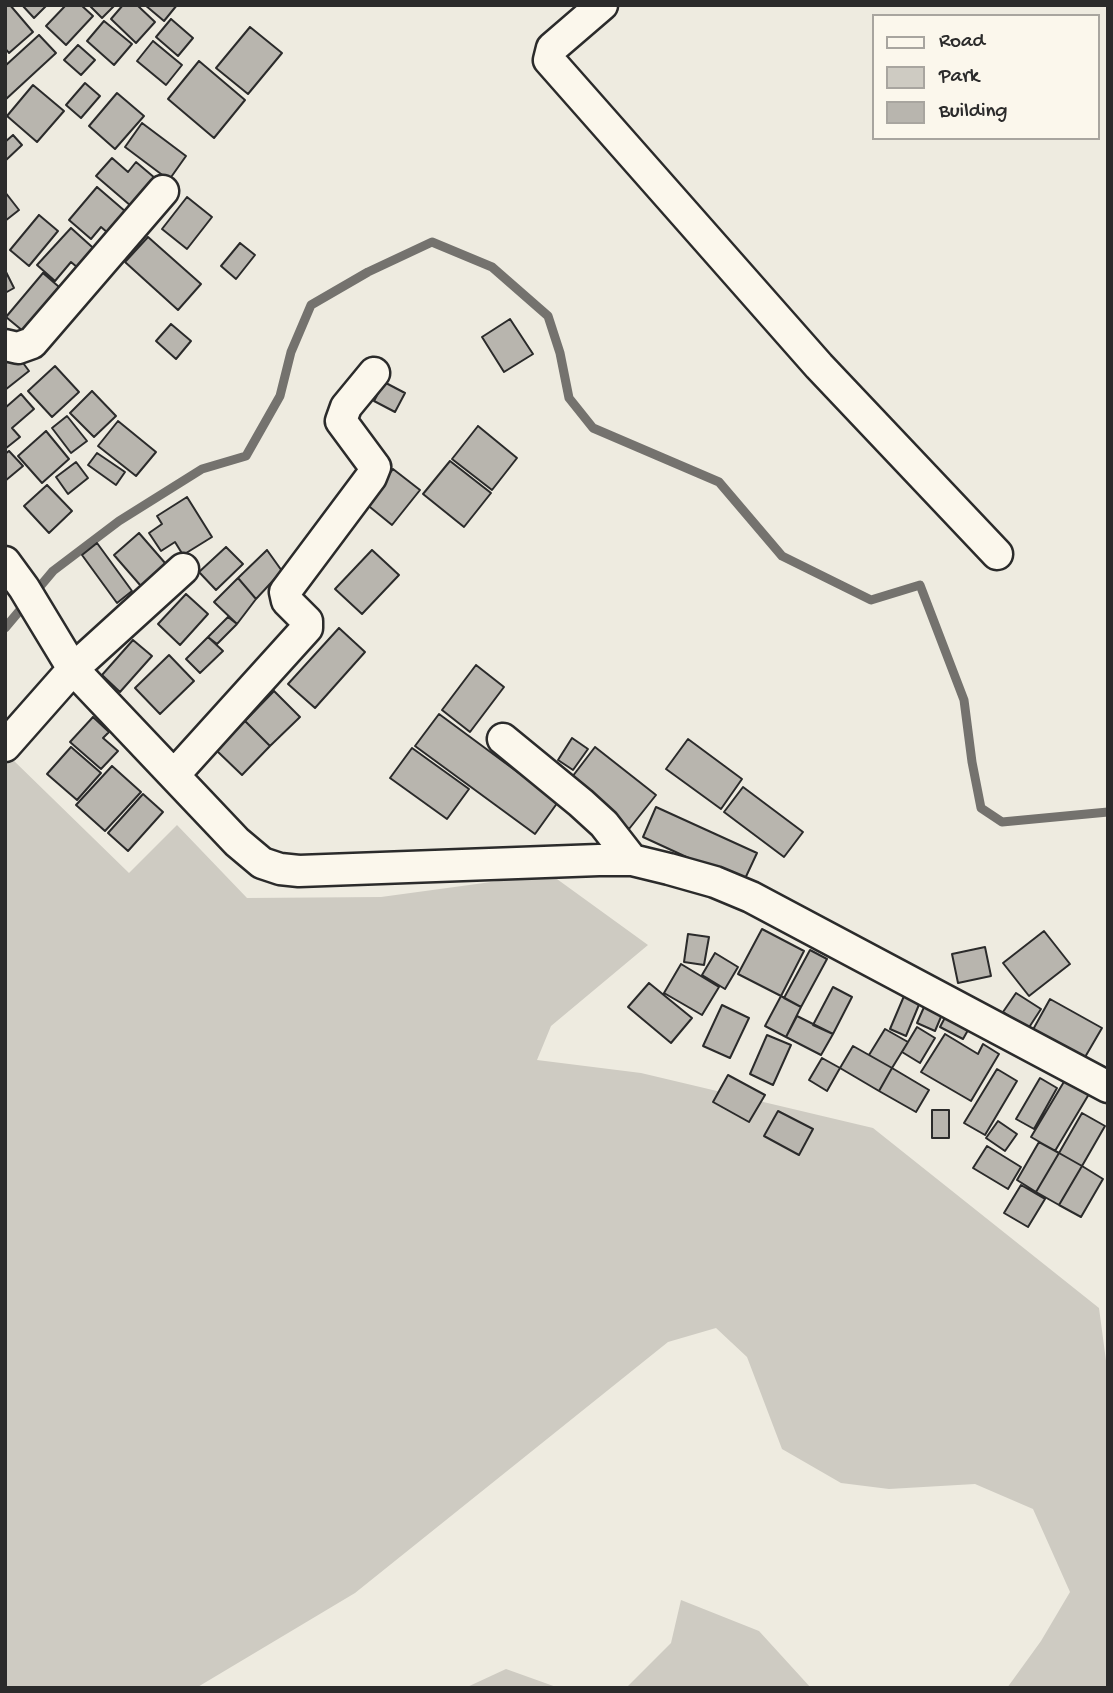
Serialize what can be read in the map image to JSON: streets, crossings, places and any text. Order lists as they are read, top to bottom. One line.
{"legend":["Road","Park","Building"]}
